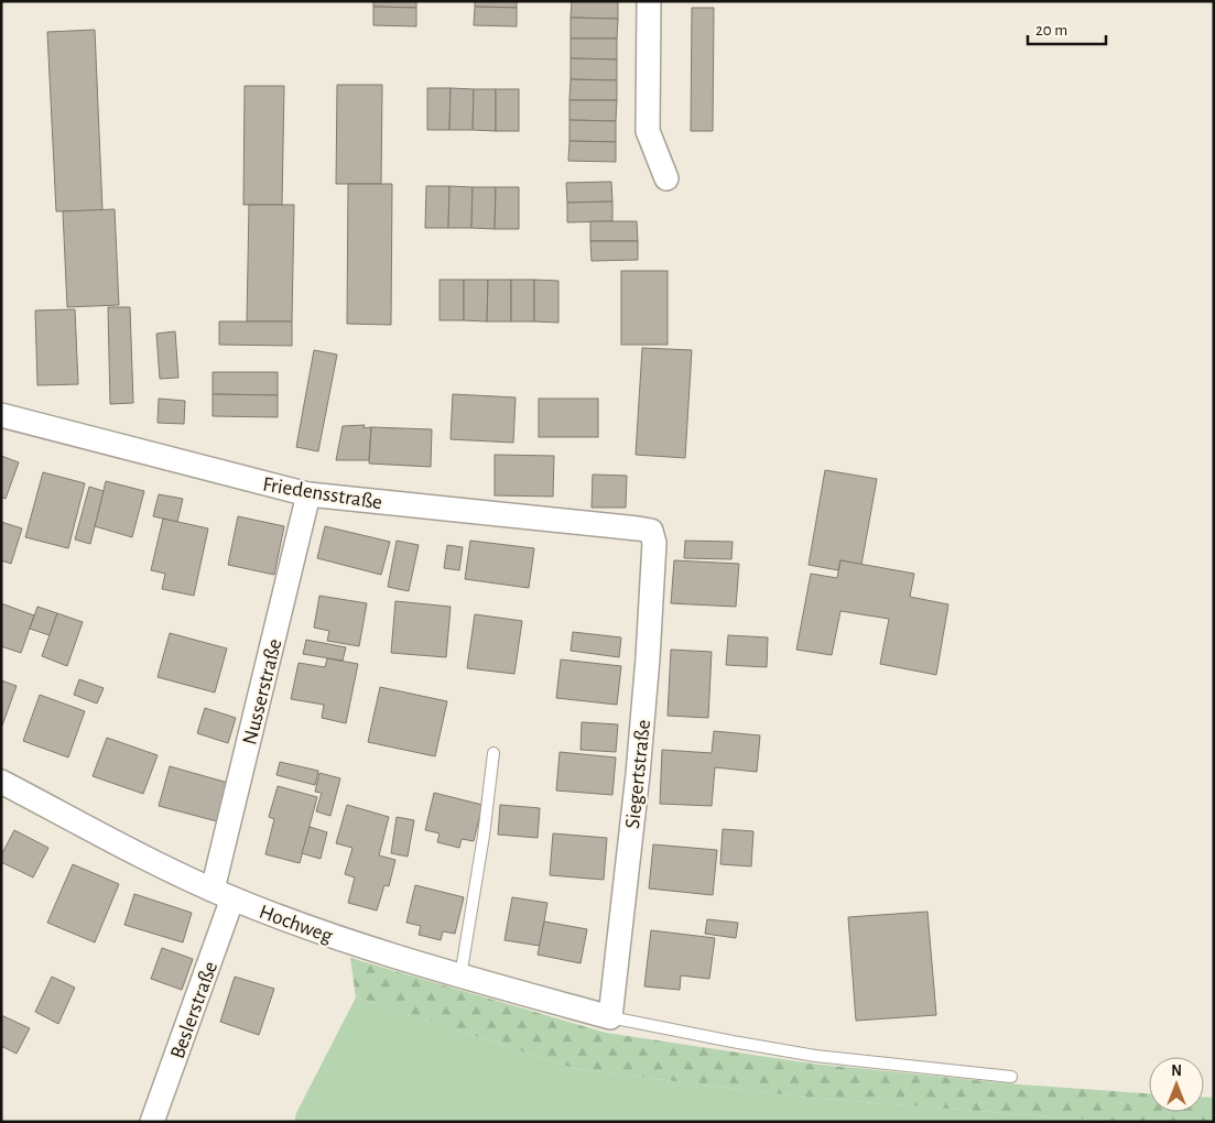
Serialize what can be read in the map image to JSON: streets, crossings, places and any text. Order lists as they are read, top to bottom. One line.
{"streets":{"street":["Friedensstraße","Nusserstraße","Siegertstraße","Hochweg","Beslerstraße"]},"crossings":[["Friedensstraße","Nusserstraße"],["Friedensstraße","Siegertstraße"],["Nusserstraße","Hochweg"],["Nusserstraße","Beslerstraße"],["Siegertstraße","Hochweg"],["Hochweg","Beslerstraße"]],"scale_bar":"20 m","north":"top"}
